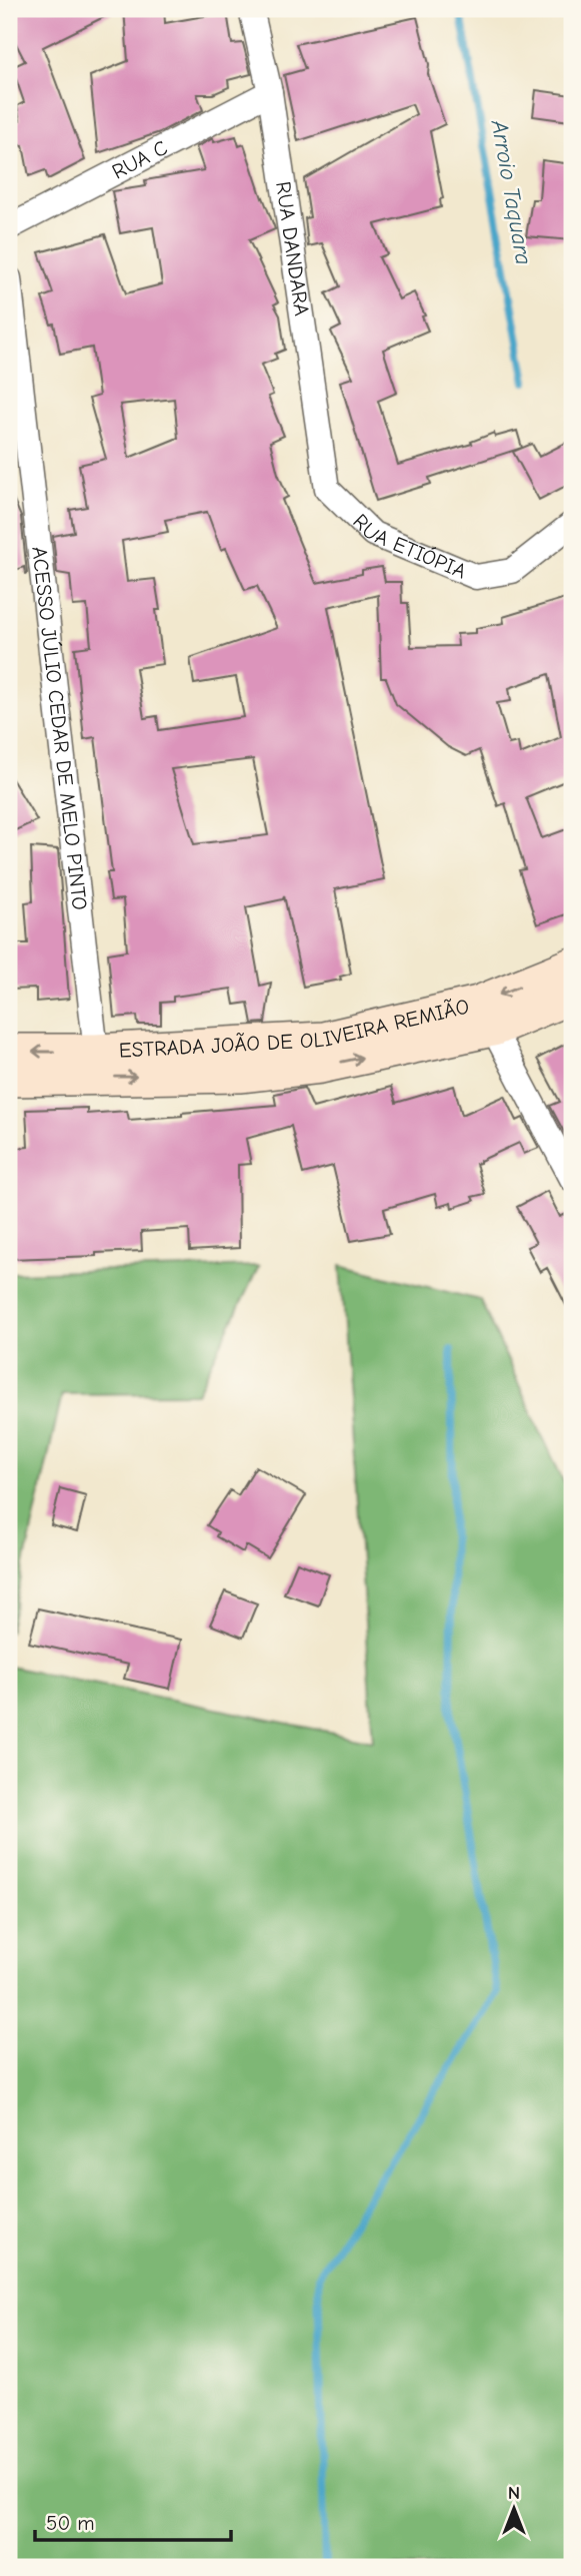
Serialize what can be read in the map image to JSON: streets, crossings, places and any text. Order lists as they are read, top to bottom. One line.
{"streets":{"main road":["ESTRADA JOÃO DE OLIVEIRA REMIÃO"],"street":["RUA C","RUA DANDARA","RUA ETIÓPIA","ACESSO JÚLIO CEDAR DE MELO PINTO"]},"crossings":[["RUA C","RUA DANDARA"],["RUA DANDARA","RUA ETIÓPIA"],["ACESSO JÚLIO CEDAR DE MELO PINTO","ESTRADA JOÃO DE OLIVEIRA REMIÃO"]],"water":["Arroio Taquara"],"scale_bar":"50 m","north":"top"}
